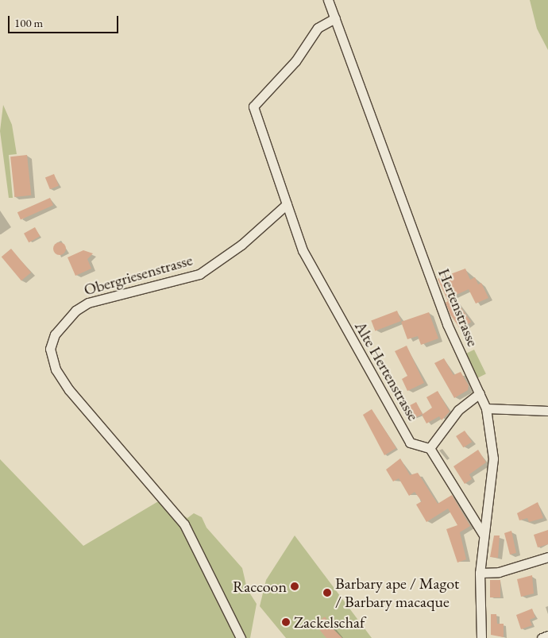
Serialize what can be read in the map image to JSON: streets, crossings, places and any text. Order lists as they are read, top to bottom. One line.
{"streets":{"street":["Obergriesenstrasse","Hertenstrasse","Alte Hertenstrasse"]},"crossings":[["Obergriesenstrasse","Alte Hertenstrasse"]],"places":["Raccoon","Barbary ape / Magot / Barbary macaque","Zackelschaf"],"scale_bar":"100 m"}
